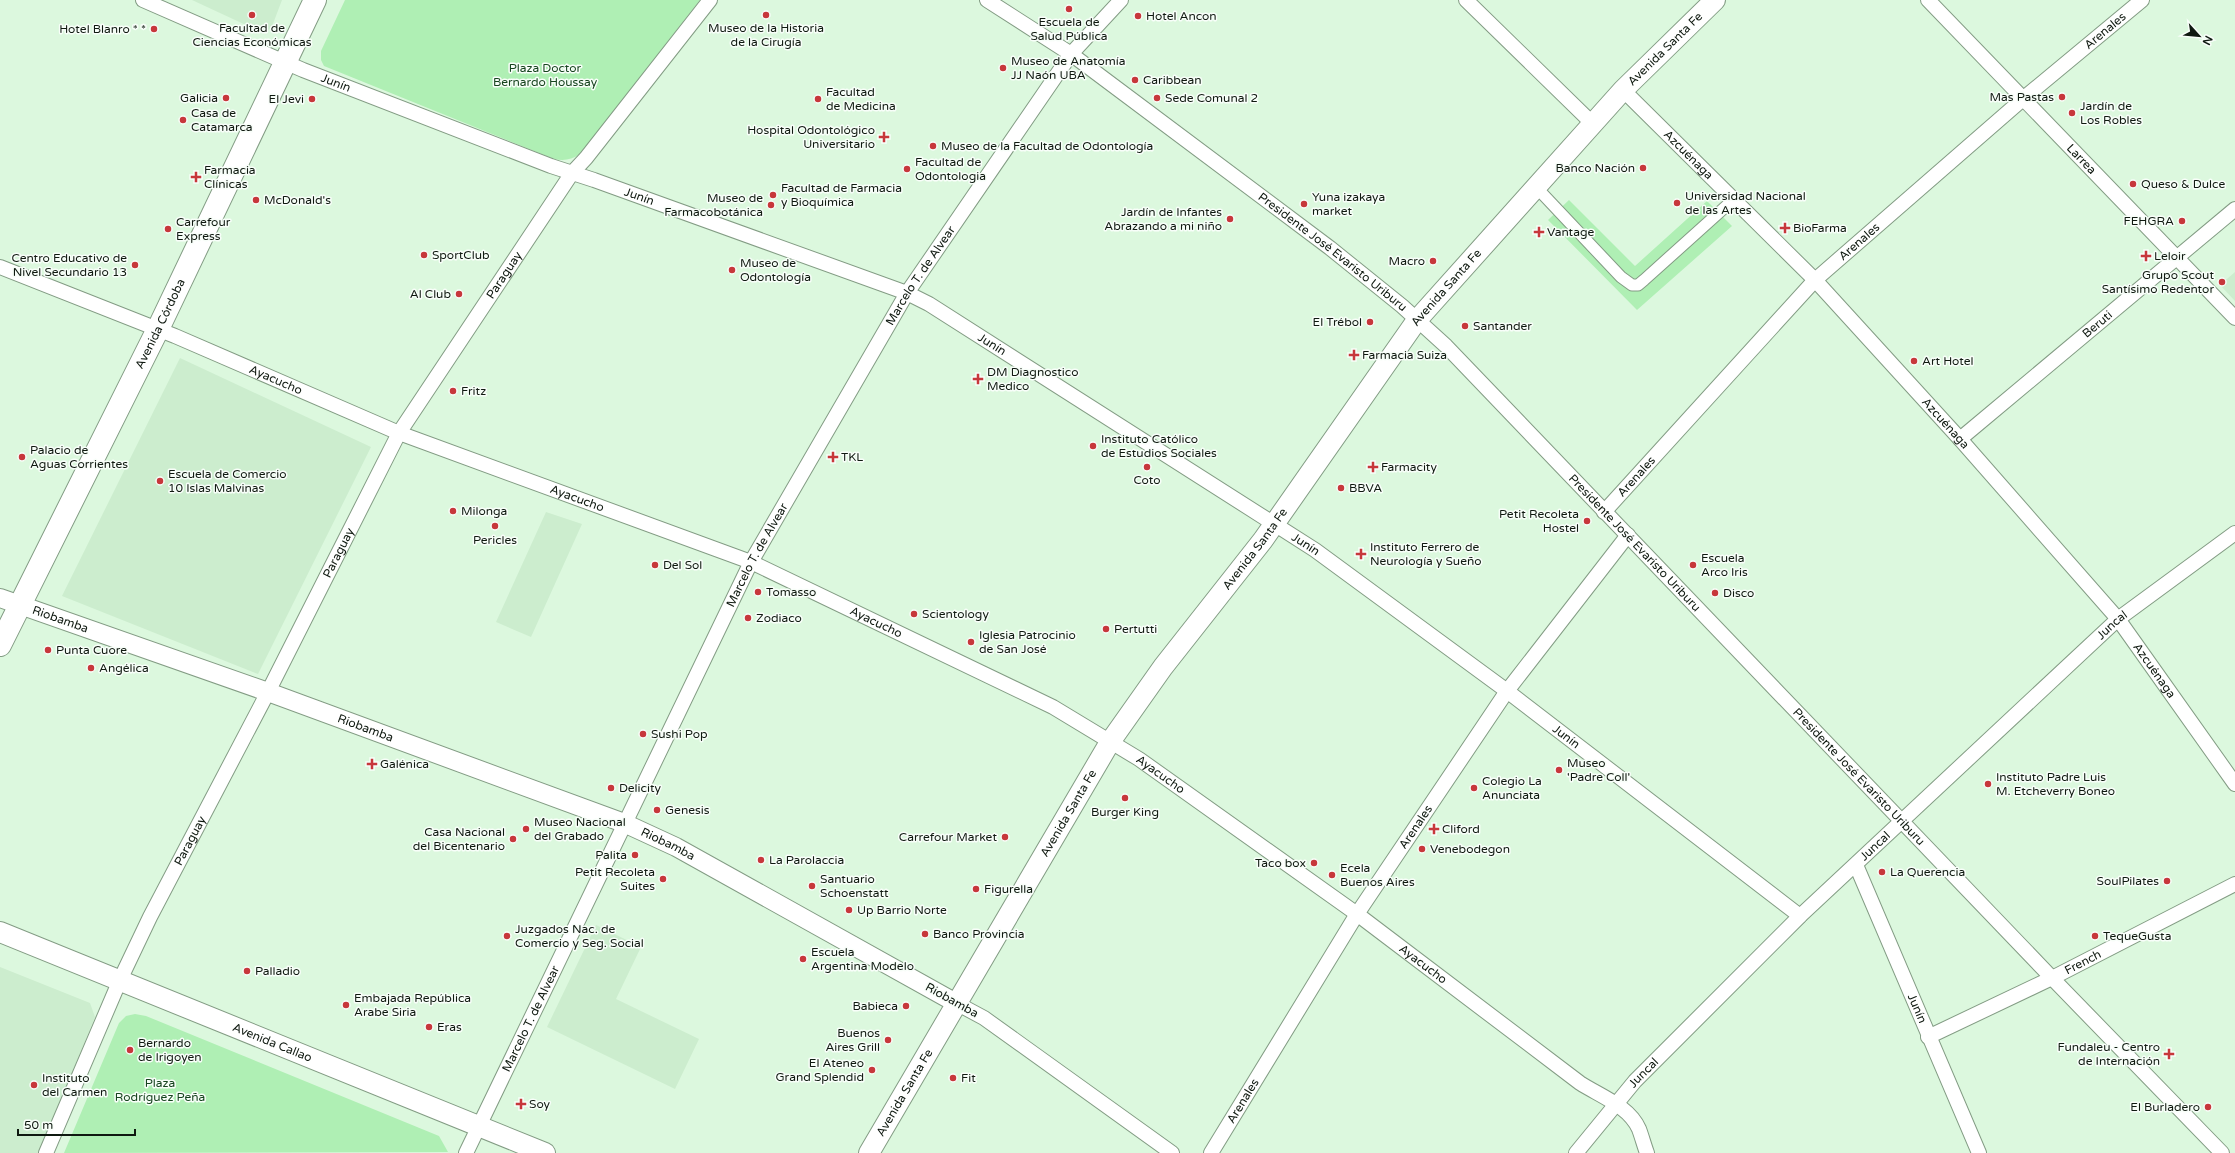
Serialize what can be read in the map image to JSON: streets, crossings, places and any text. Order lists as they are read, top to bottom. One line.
{"streets":{"main road":["Avenida Santa Fe","Avenida Córdoba","Avenida Callao"],"street":["Arenales","Junín","Azcuénaga","Larrea","Presidente José Evaristo Uriburu","Paraguay","Marcelo T. de Alvear","Beruti","Ayacucho","Riobamba","Juncal","French"]},"crossings":[["Arenales","Junín"],["Arenales","Azcuénaga"],["Arenales","Larrea"],["Arenales","Presidente José Evaristo Uriburu"],["Arenales","Ayacucho"],["Avenida Santa Fe","Junín"],["Avenida Santa Fe","Azcuénaga"],["Avenida Santa Fe","Presidente José Evaristo Uriburu"],["Avenida Santa Fe","Ayacucho"],["Avenida Santa Fe","Riobamba"],["Junín","Paraguay"],["Junín","Marcelo T. de Alvear"],["Junín","Avenida Córdoba"],["Junín","Juncal"],["Junín","French"],["Azcuénaga","Beruti"],["Azcuénaga","Juncal"],["Larrea","Beruti"],["Presidente José Evaristo Uriburu","Marcelo T. de Alvear"],["Presidente José Evaristo Uriburu","Juncal"],["Presidente José Evaristo Uriburu","French"],["Paraguay","Ayacucho"],["Paraguay","Riobamba"],["Paraguay","Avenida Callao"],["Marcelo T. de Alvear","Ayacucho"],["Marcelo T. de Alvear","Riobamba"],["Marcelo T. de Alvear","Avenida Callao"],["Avenida Córdoba","Ayacucho"],["Avenida Córdoba","Riobamba"],["Ayacucho","Juncal"]],"parks":["Plaza Doctor Bernardo Houssay","Plaza Rodríguez Peña"],"places":{"other":["Escuela de Salud Pública","Facultad de Ciencias Económicas","Museo de la Historia de la Cirugía","Hotel Ancon","Hotel Blanro * *","Museo de Anatomía JJ Naón UBA","Caribbean","Mas Pastas","Galicia","Sede Comunal 2","El Jevi","Facultad de Medicina","Jardín de Los Robles","Casa de Catamarca","Museo de la Facultad de Odontología","Banco Nación","Facultad de Odontologia","Queso & Dulce","Facultad de Farmacia y Bioquímica","McDonald's","Universidad Nacional de las Artes","Yuna izakaya market","Museo de Farmacobotánica","Jardín de Infantes Abrazando a mi niño","FEHGRA","Carrefour Express","SportClub","Macro","Centro Educativo de Nivel Secundario 13","Museo de Odontología","Grupo Scout Santísimo Redentor","Al Club","El Trébol","Santander","Art Hotel","Fritz","Instituto Católico de Estudios Sociales","Palacio de Aguas Corrientes","Coto","Escuela de Comercio 10 Islas Malvinas","BBVA","Milonga","Petit Recoleta Hostel","Pericles","Del Sol","Escuela Arco Iris","Tomasso","Disco","Scientology","Zodiaco","Pertutti","Iglesia Patrocinio de San José","Punta Cuore","Angélica","Sushi Pop","Museo 'Padre Coll'","Instituto Padre Luis M. Etcheverry Boneo","Delicity","Colegio La Anunciata","Burger King","Genesis","Museo Nacional del Grabado","Carrefour Market","Casa Nacional del Bicentenario","Venebodegon","Palita","La Parolaccia","Taco box","La Querencia","Ecela Buenos Aires","Petit Recoleta Suites","SoulPilates","Santuario Schoenstatt","Figurella","Up Barrio Norte","Banco Provincia","Juzgados Nac. de Comercio y Seg. Social","TequeGusta","Escuela Argentina Modelo","Palladio","Embajada República Arabe Siria","Babieca","Eras","Buenos Aires Grill","Bernardo de Irigoyen","El Ateneo Grand Splendid","Fit","Instituto del Carmen","El Burladero"],"health":["Hospital Odontológico Universitario","Farmacia Clínicas","BioFarma","Vantage","Leloir","Farmacia Suiza","DM Diagnostico Medico","TKL","Farmacity","Instituto Ferrero de Neurología y Sueño","Galénica","Cliford","Fundaleu - Centro de Internación","Soy"]},"scale_bar":"50 m","north":"bottom right"}
